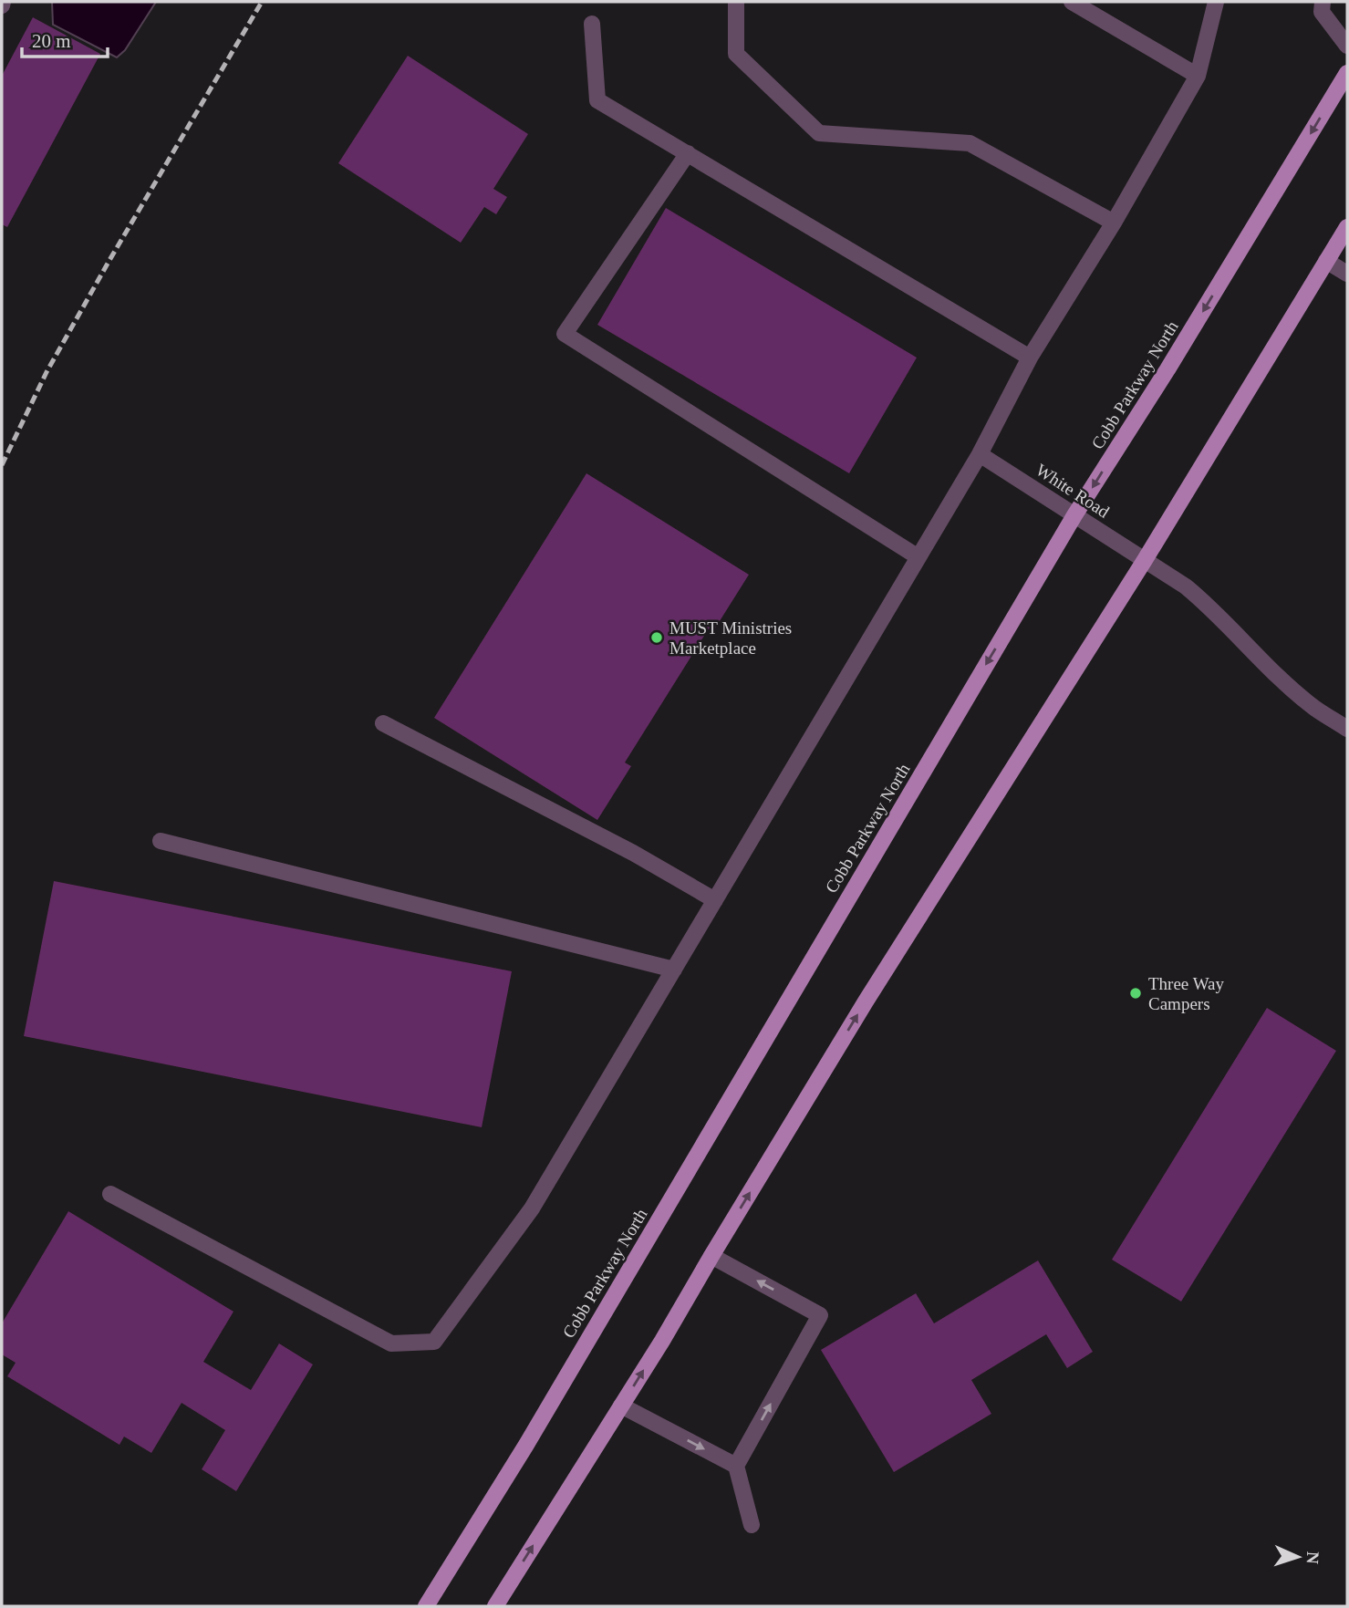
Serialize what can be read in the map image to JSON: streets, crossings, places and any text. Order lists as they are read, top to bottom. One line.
{"streets":{"main road":["Cobb Parkway North"],"street":["White Road"]},"crossings":[["Cobb Parkway North","White Road"]],"places":["MUST Ministries Marketplace","Three Way Campers"],"scale_bar":"20 m","north":"right"}
